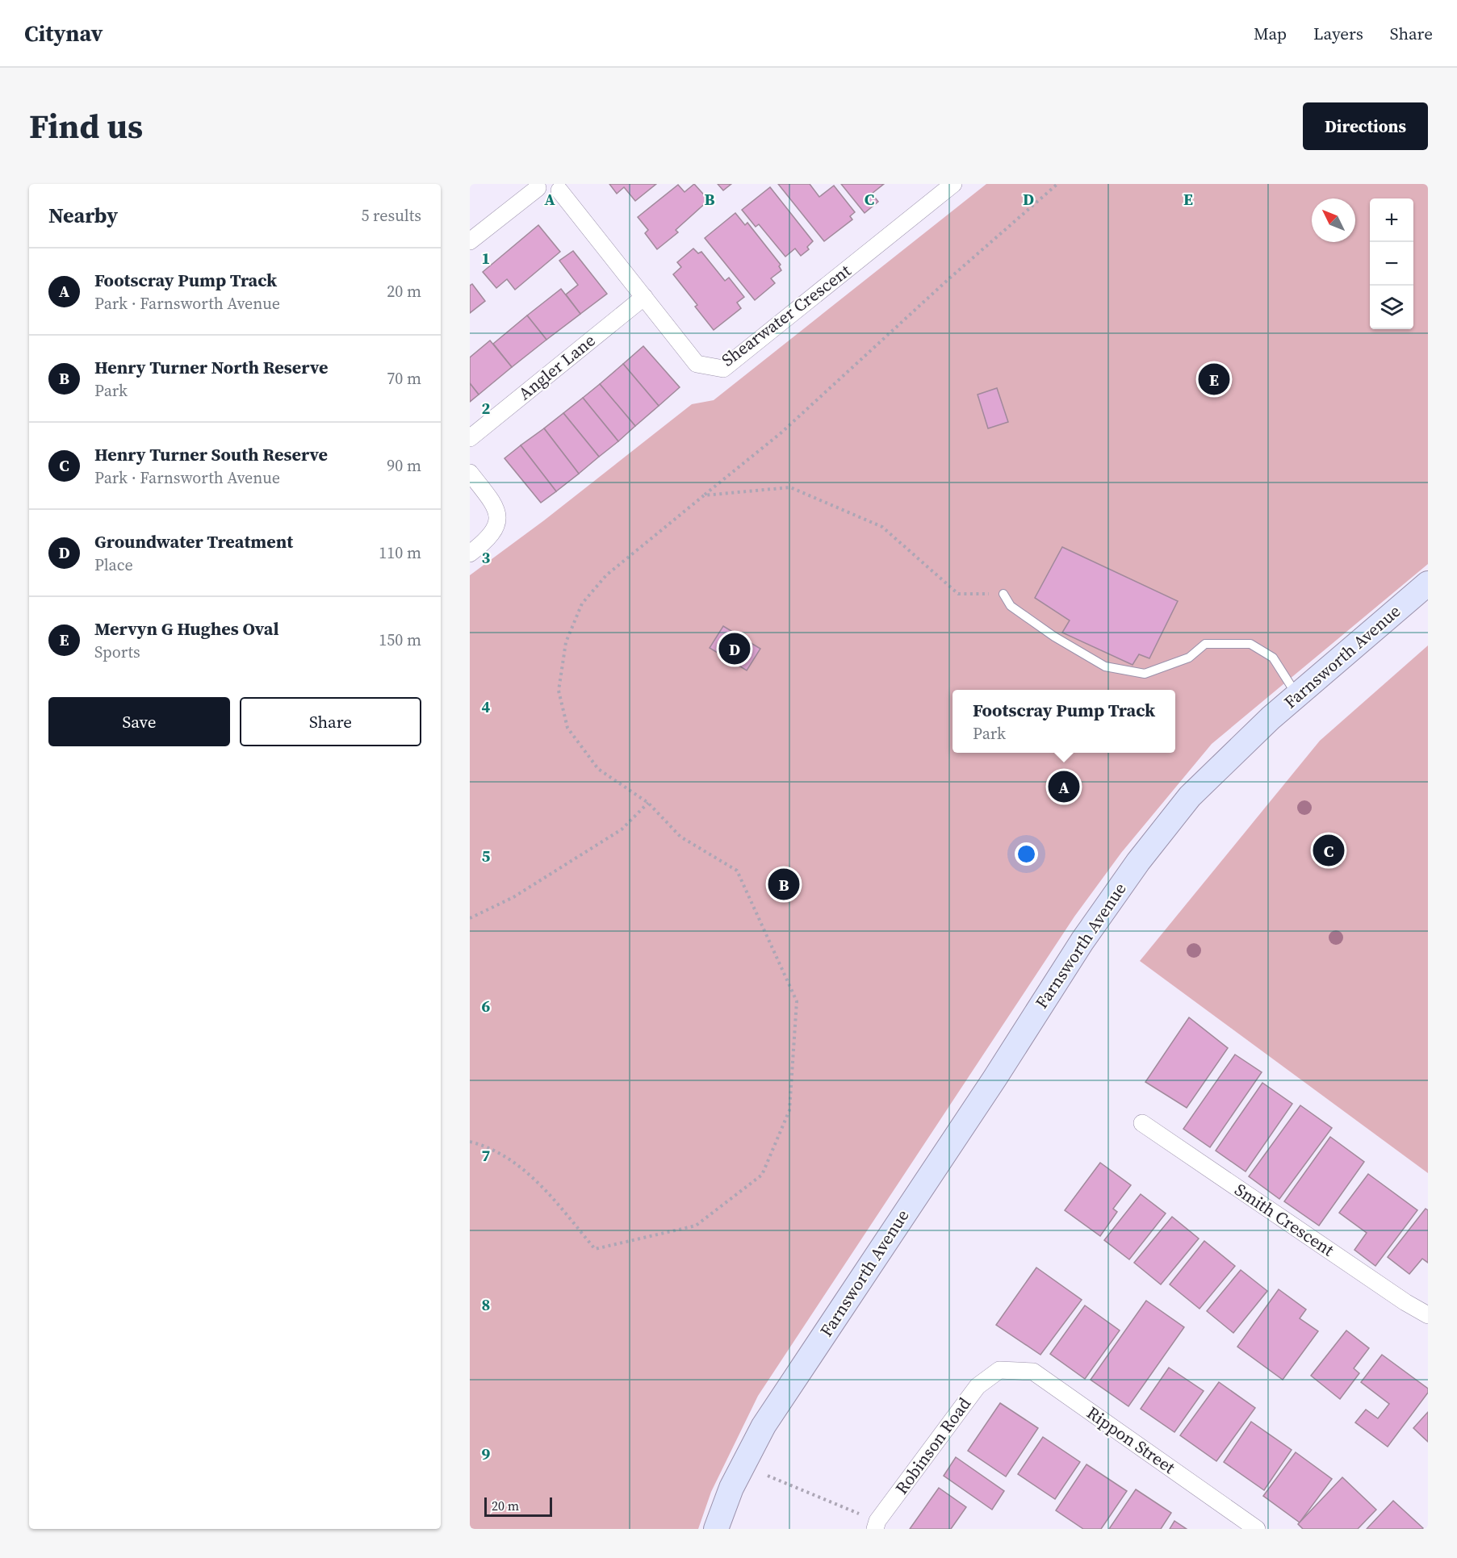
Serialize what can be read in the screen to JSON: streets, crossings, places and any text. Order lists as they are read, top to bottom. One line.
{"streets":{"main road":["Farnsworth Avenue"],"street":["Shearwater Crescent","Angler Lane","Smith Crescent","Rippon Street","Robinson Road"]},"crossings":[["Shearwater Crescent","Angler Lane"],["Rippon Street","Robinson Road"]],"scale_bar":"20 m","north":"top left","page":{"header":"Citynav","nav":["Map","Layers","Share"],"title":"Find us","buttons":["Directions",["Save","Share"]],"heading":["Nearby","5 results"],"map_buttons":["+","−"],"list":[{"mark":"A","name":"Footscray Pump Track","note":"Park · Farnsworth Avenue","value":"20 m"},{"mark":"B","name":"Henry Turner North Reserve","note":"Park","value":"70 m"},{"mark":"C","name":"Henry Turner South Reserve","note":"Park · Farnsworth Avenue","value":"90 m"},{"mark":"D","name":"Groundwater Treatment","note":"Place","value":"110 m"},{"mark":"E","name":"Mervyn G Hughes Oval","note":"Sports","value":"150 m"}],"pins":["E","D","A","C","B"],"popup":["Footscray Pump Track","Park"],"scale":"20 m"},"grid":{"columns":["A","B","C","D","E"],"rows":["1","2","3","4","5","6","7","8","9"]}}
